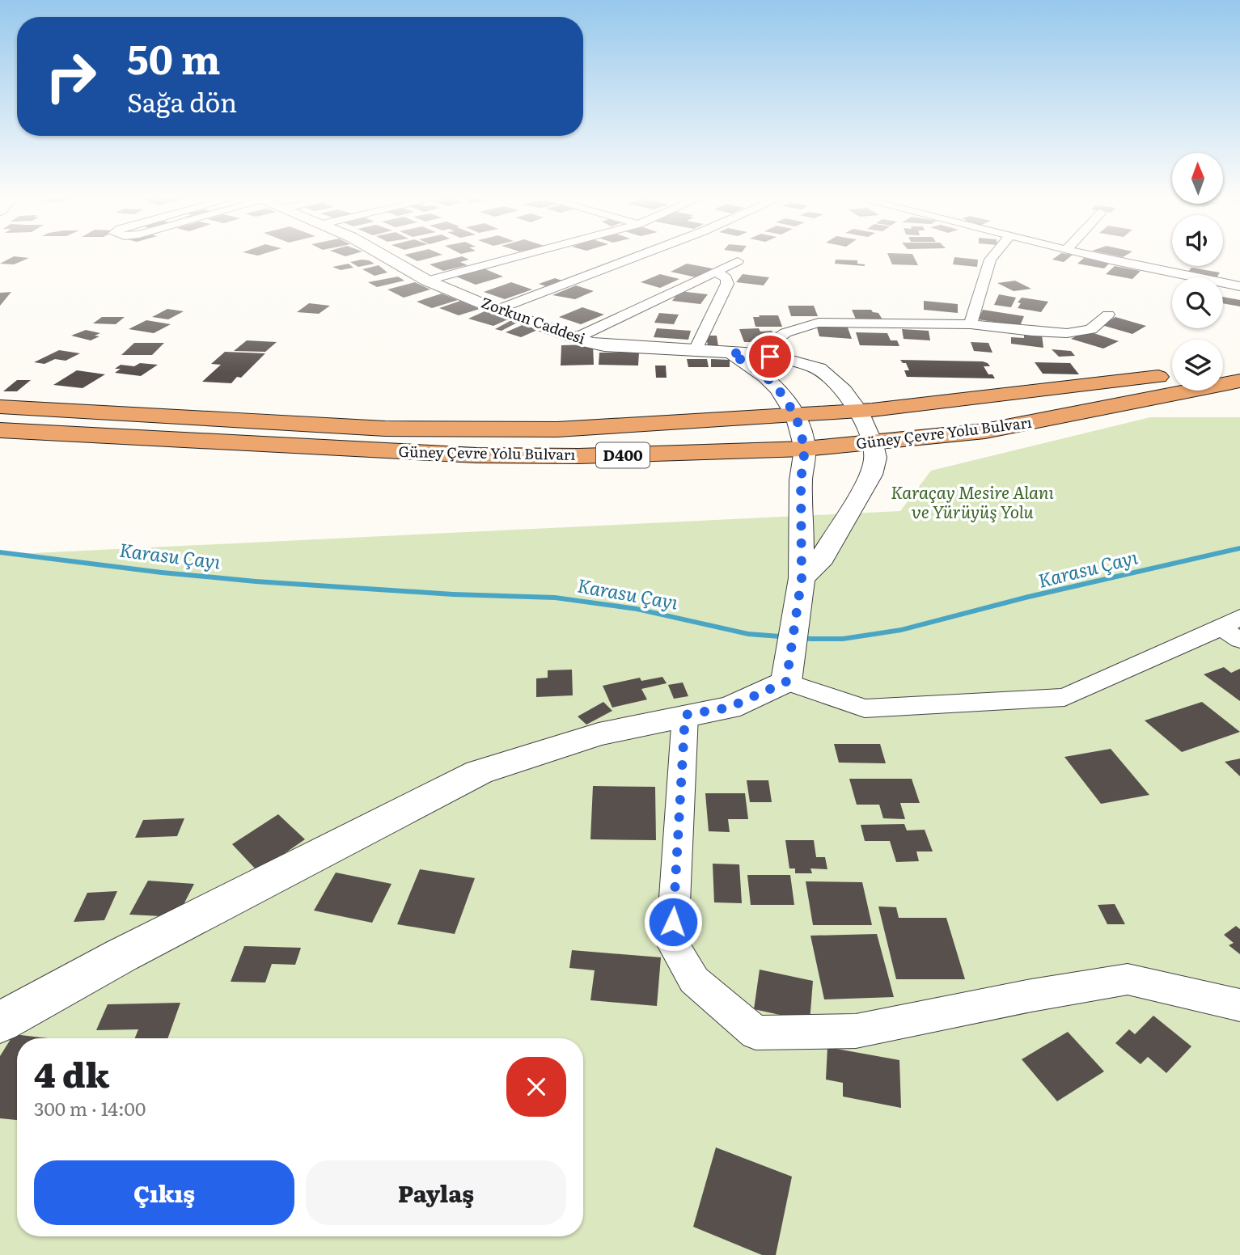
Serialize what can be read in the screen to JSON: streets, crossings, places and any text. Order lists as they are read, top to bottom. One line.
{"streets":{"highway":["Güney Çevre Yolu Bulvarı","D400"],"street":["Zorkun Caddesi"]},"crossings":[["Zorkun Caddesi","Güney Çevre Yolu Bulvarı"]],"water":["Karasu Çayı"],"parks":["Karaçay Mesire Alanı ve Yürüyüş Yolu"],"north":"top","page":{"turn":["50 m","Sağa dön"],"heading":["4 dk","300 m · 14:00"],"buttons":["Çıkış","Paylaş"]}}
